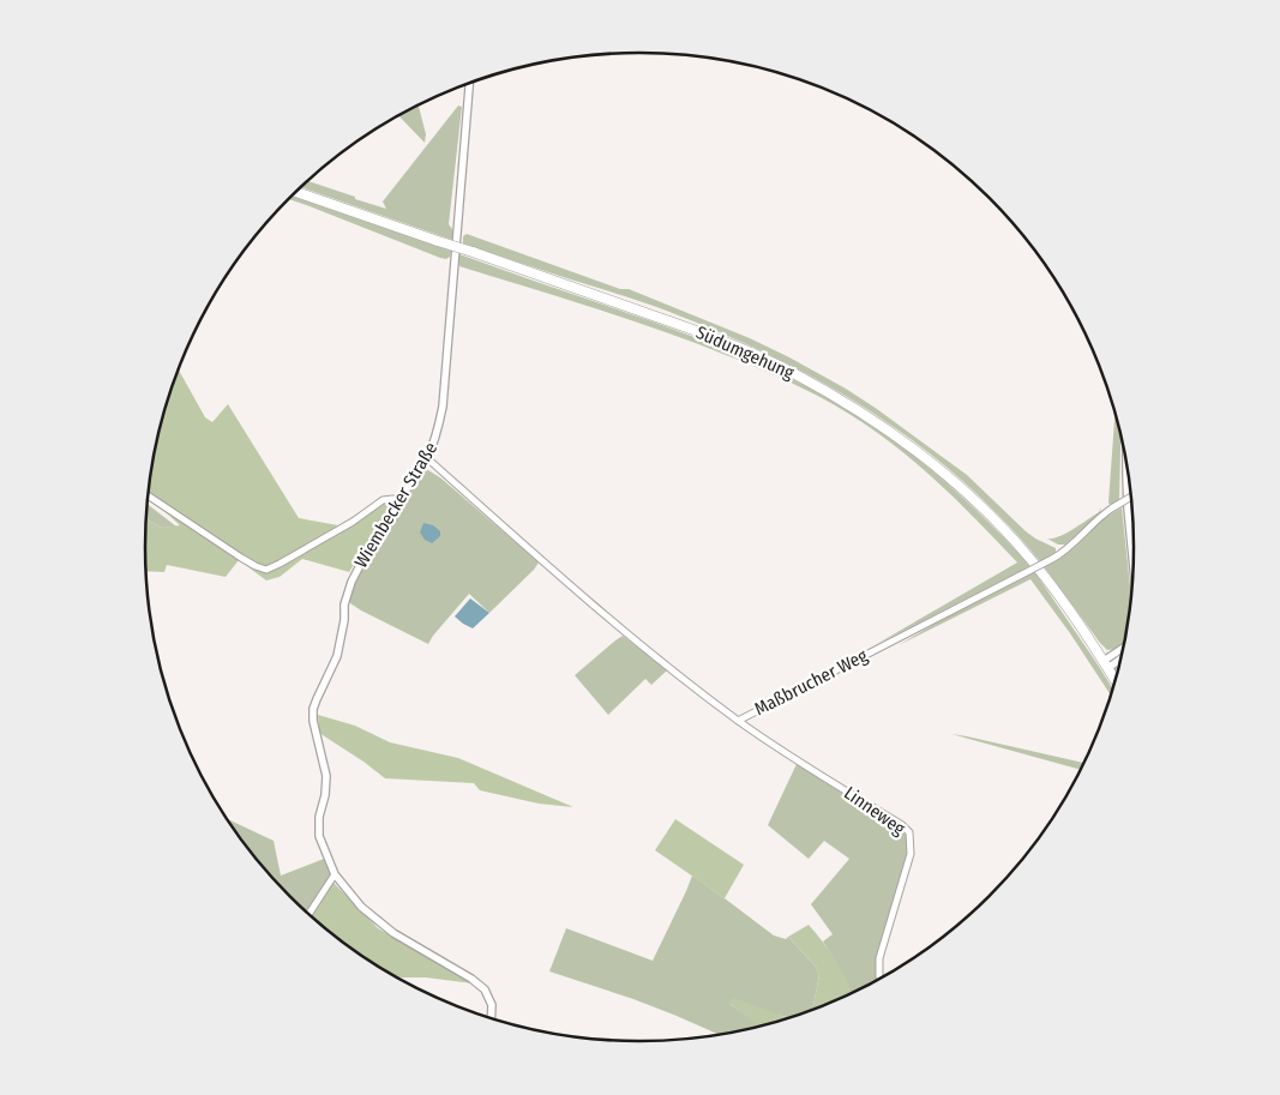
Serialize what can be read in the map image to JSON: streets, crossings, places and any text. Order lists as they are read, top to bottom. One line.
{"streets":{"main road":["Südumgehung"],"street":["Wiembecker Straße","Maßbrucher Weg","Linneweg"]},"crossings":[["Wiembecker Straße","Maßbrucher Weg"],["Maßbrucher Weg","Linneweg"]]}
